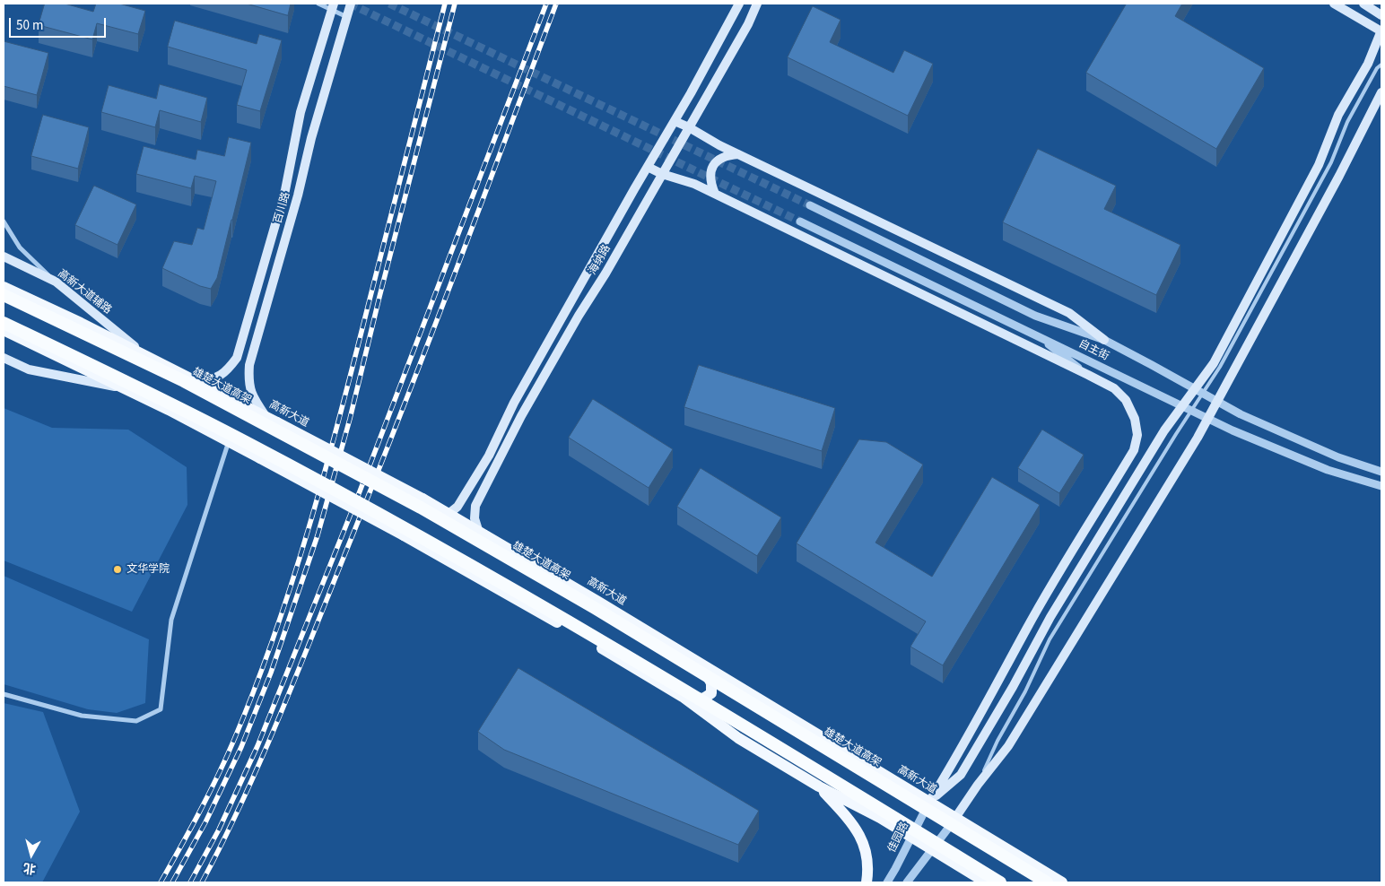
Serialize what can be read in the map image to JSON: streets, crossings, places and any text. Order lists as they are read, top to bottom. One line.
{"streets":{"highway":["雄楚大道高架"],"main road":["百川路","海纳路","高新大道辅路","高新大道"],"street":["自主街","佳园路"]},"crossings":[["百川路","高新大道"],["海纳路","高新大道"],["高新大道辅路","高新大道"],["高新大道","佳园路"]],"places":["文华学院"],"scale_bar":"50 m","north":"bottom"}
